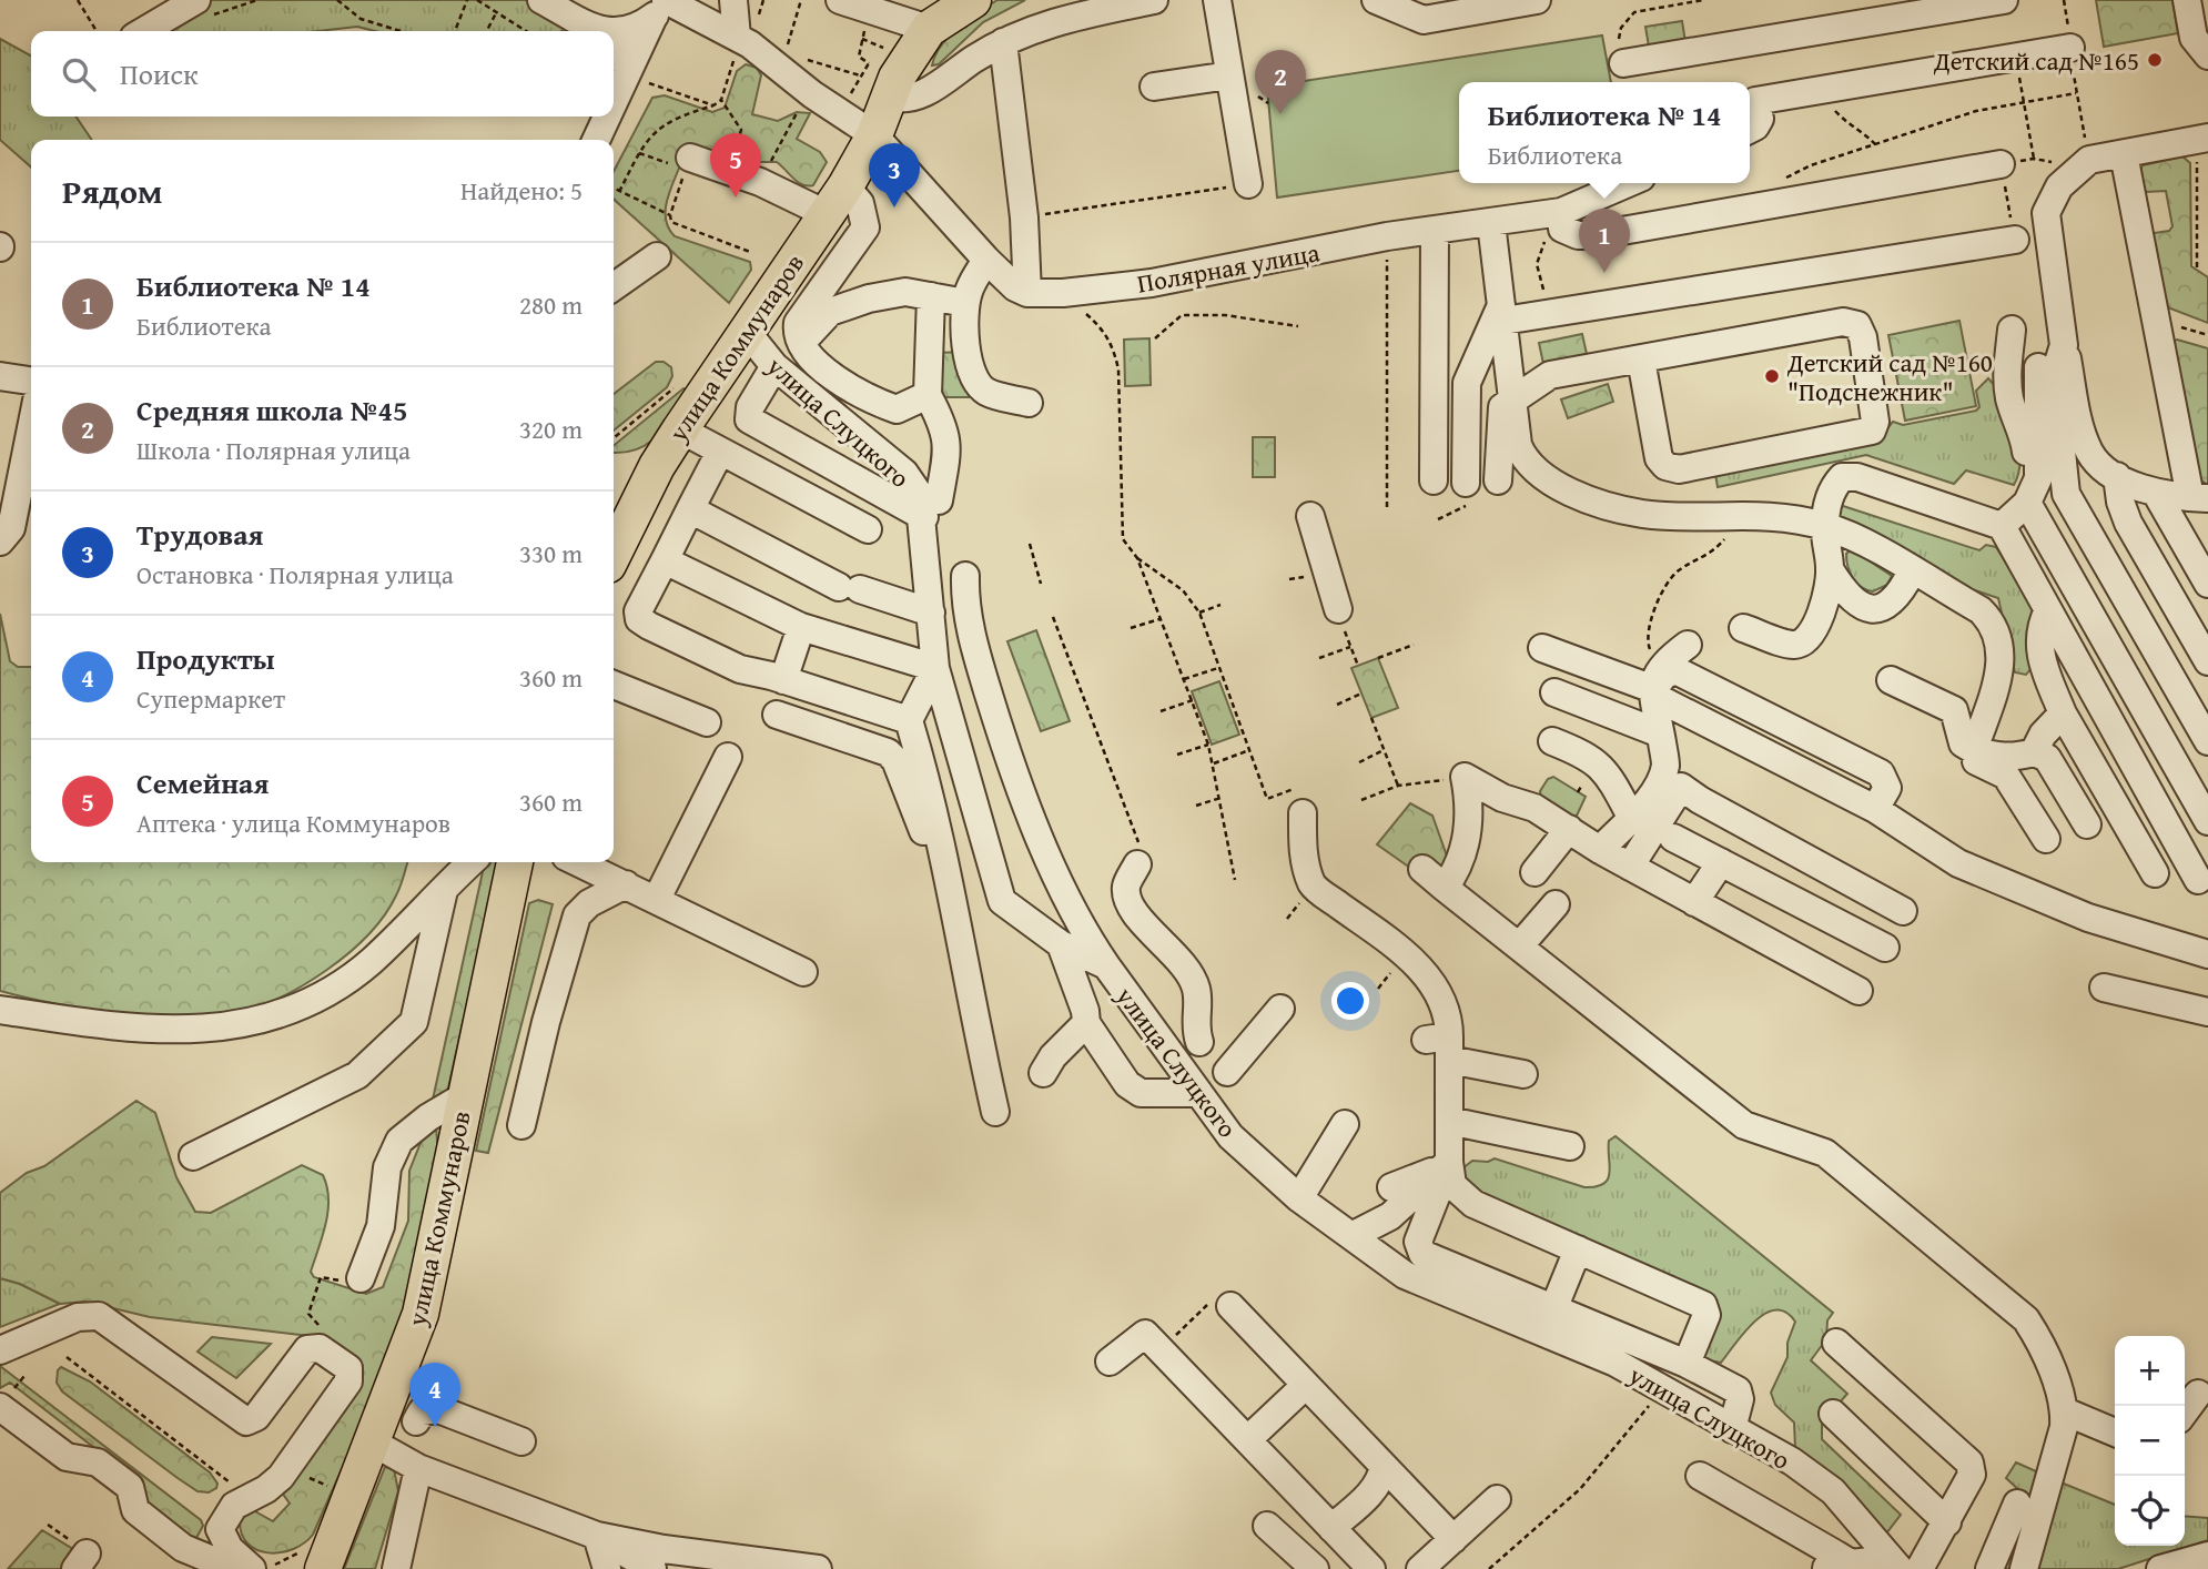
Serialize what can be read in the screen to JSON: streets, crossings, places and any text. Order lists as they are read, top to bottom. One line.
{"streets":{"main road":["улица Коммунаров"],"street":["Полярная улица","улица Слуцкого"]},"crossings":[["улица Коммунаров","улица Слуцкого"]],"places":["Детский сад №165","Детский сад №160 \"Подснежник\""],"page":{"search":"Поиск","pins":["2","5","3","1","4"],"popup":["Библиотека № 14","Библиотека"],"heading":["Рядом","Найдено: 5"],"list":[{"mark":"1","name":"Библиотека № 14","note":"Библиотека","value":"280 m"},{"mark":"2","name":"Средняя школа №45","note":"Школа · Полярная улица","value":"320 m"},{"mark":"3","name":"Трудовая","note":"Остановка · Полярная улица","value":"330 m"},{"mark":"4","name":"Продукты","note":"Супермаркет","value":"360 m"},{"mark":"5","name":"Семейная","note":"Аптека · улица Коммунаров","value":"360 m"}],"map_buttons":["+","−"]}}
